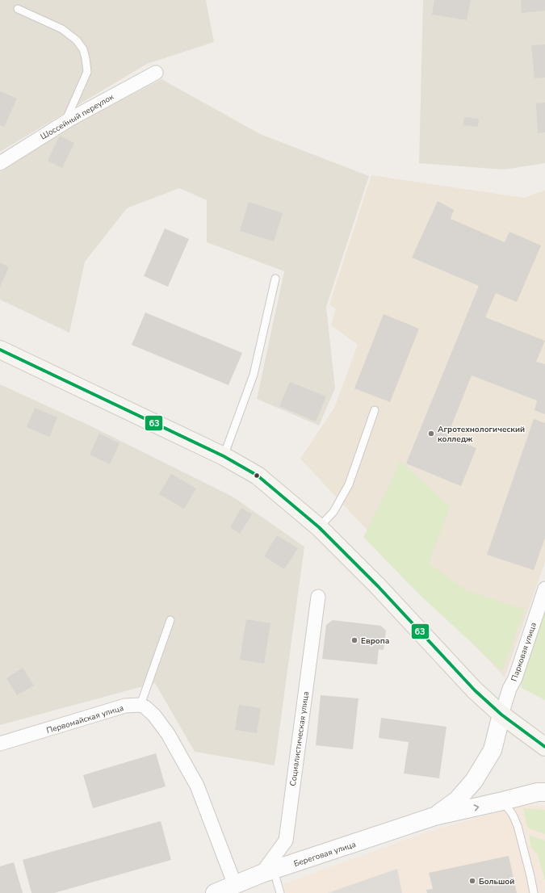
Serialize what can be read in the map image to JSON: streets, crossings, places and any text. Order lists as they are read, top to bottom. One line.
{"streets":{"street":["Шоссейный переулок","Парковая улица","Первомайская улица","Социалистическая улица","Береговая улица"]},"crossings":[["Парковая улица","Береговая улица"],["Социалистическая улица","Береговая улица"]],"places":["Агротехнологический колледж","Европа","Большой"],"lines":["transit line 63"]}
